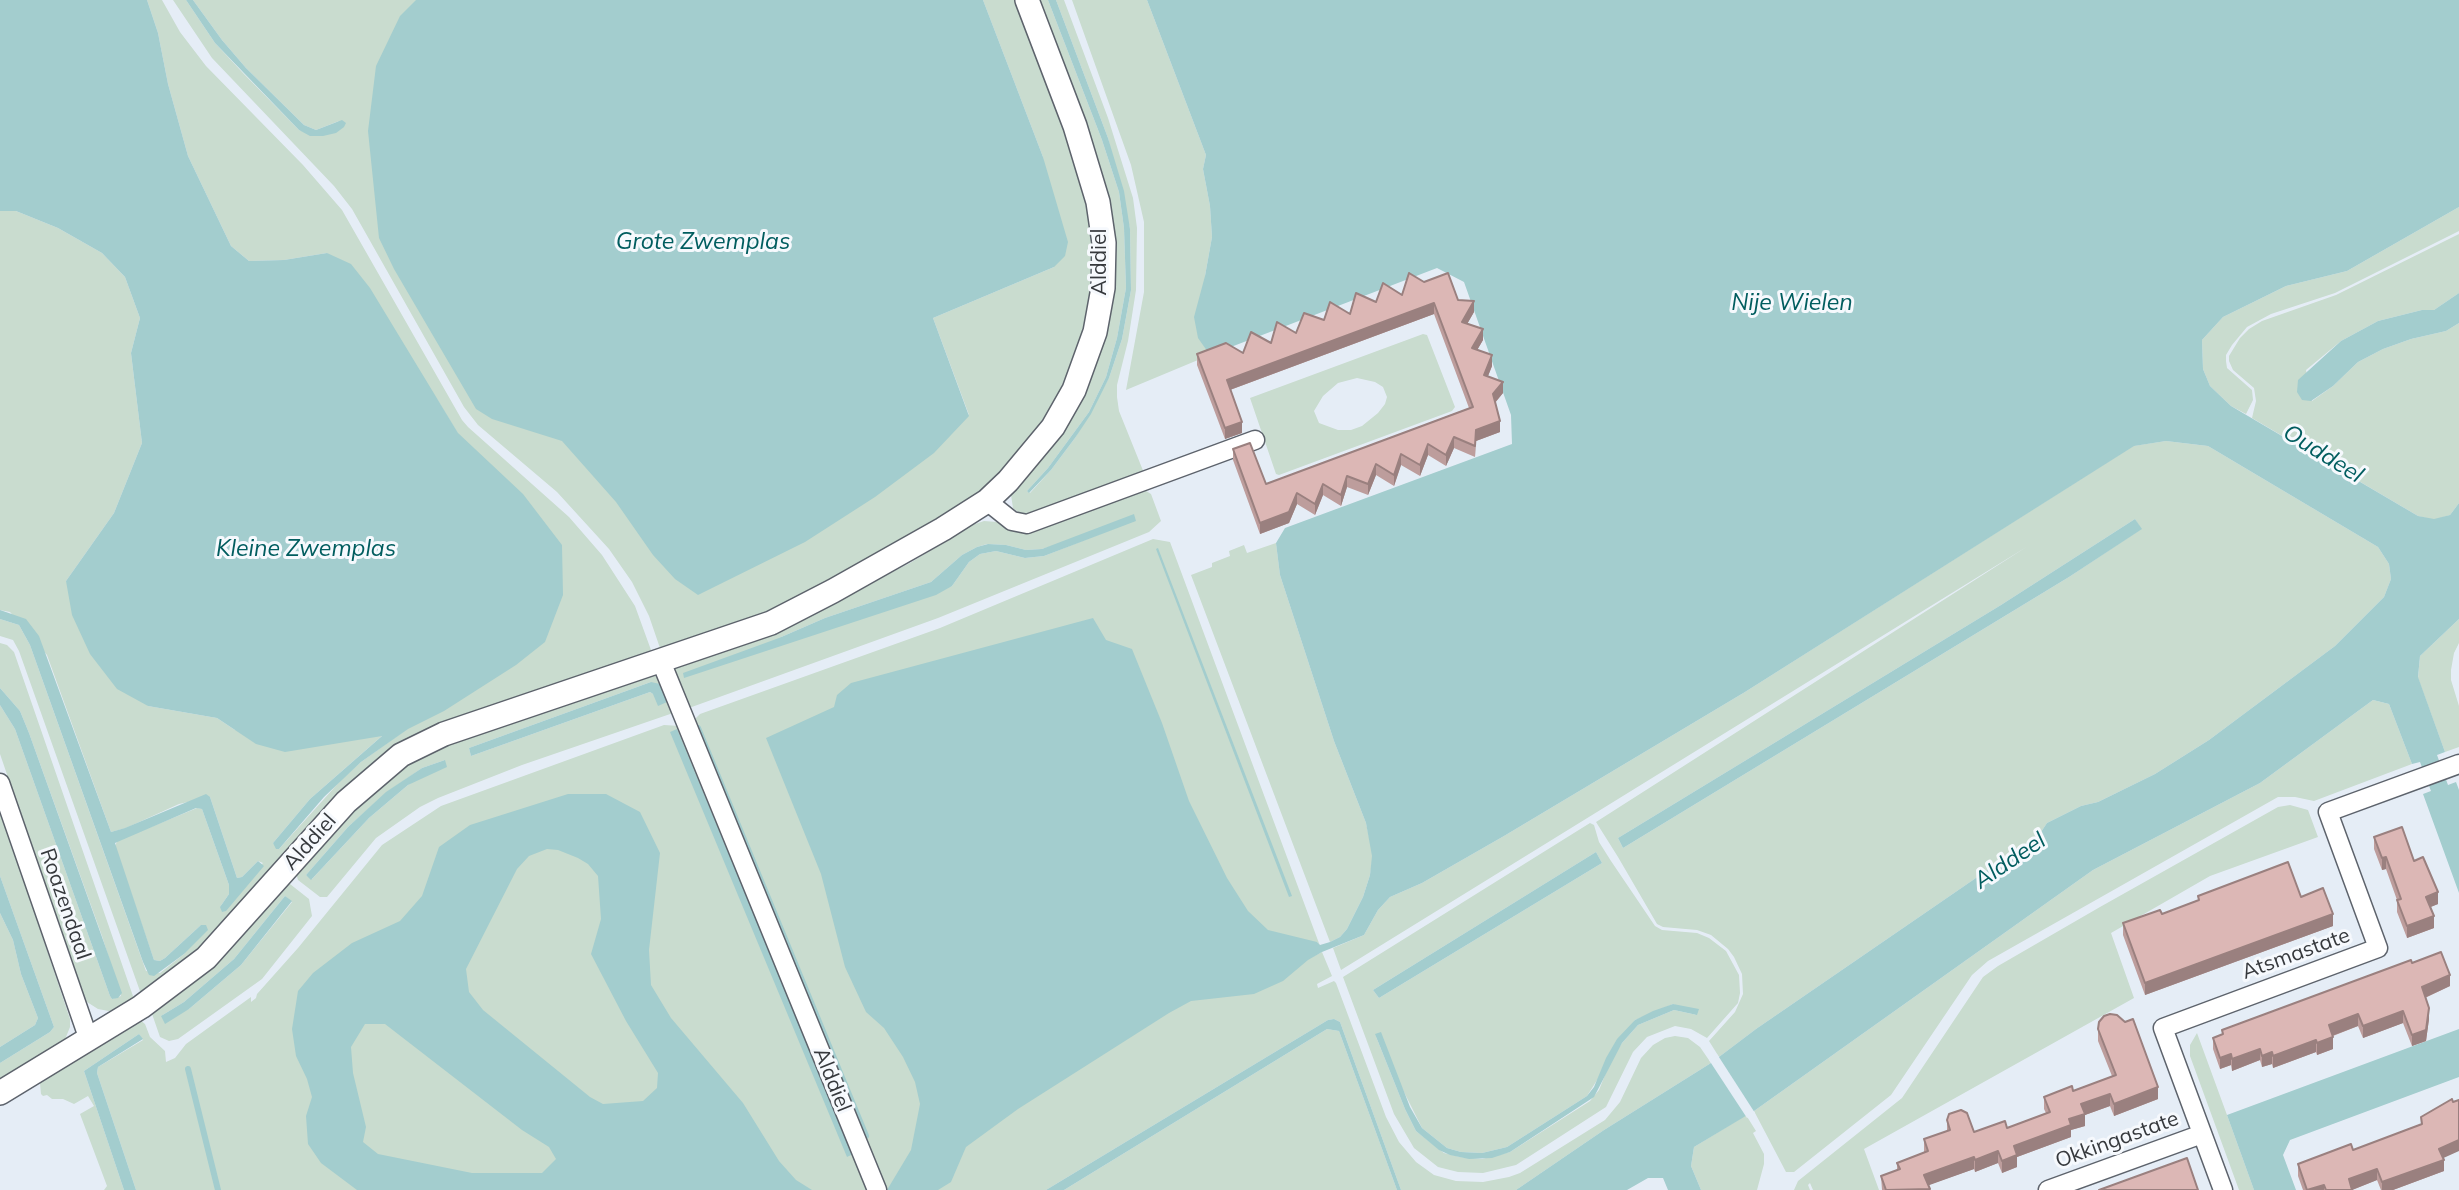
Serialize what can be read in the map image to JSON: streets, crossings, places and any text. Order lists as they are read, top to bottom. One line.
{"streets":{"street":["Alddiel","Roazendaal","Atsmastate","Okkingastate"]},"crossings":[["Alddiel","Roazendaal"],["Atsmastate","Okkingastate"]],"water":["Grote Zwemplas","Nije Wielen","Ouddeel","Kleine Zwemplas","Alddeel"]}
